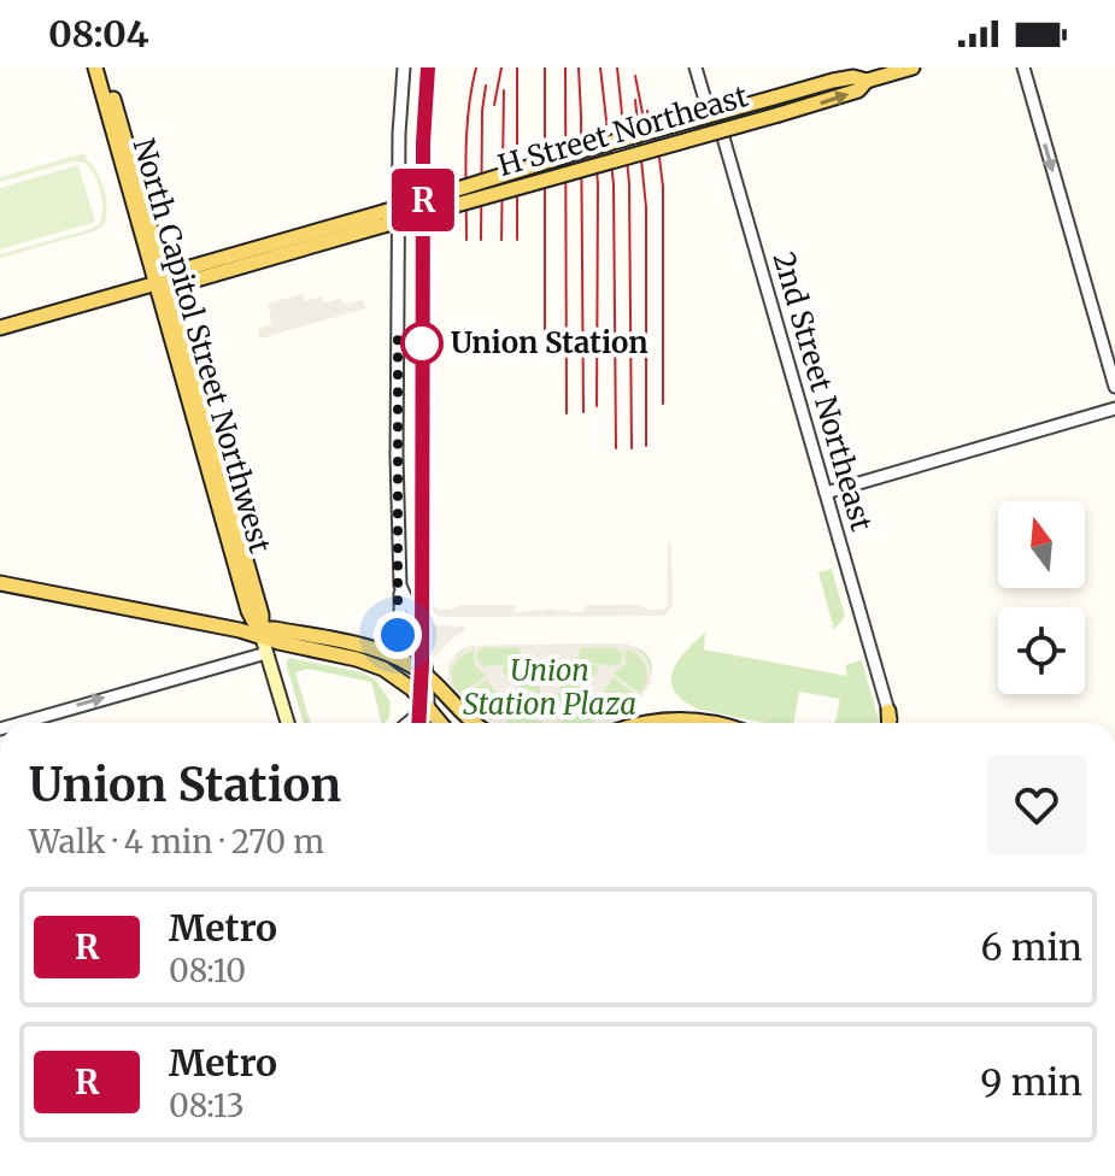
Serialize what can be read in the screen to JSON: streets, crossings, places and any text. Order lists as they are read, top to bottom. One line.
{"streets":{"main road":["H Street Northeast","North Capitol Street Northwest"],"street":["2nd Street Northeast"]},"crossings":[["H Street Northeast","North Capitol Street Northwest"]],"parks":["Union Station Plaza"],"places":["Union Station"],"lines":["metro line R"],"north":"top","page":{"status":"08:04","on_map":"R","heading":["Union Station","Walk · 4 min · 270 m"],"list":[{"mark":"R","name":"Metro","note":"08:10","value":"6 min"},{"mark":"R","name":"Metro","note":"08:13","value":"9 min"}]}}
